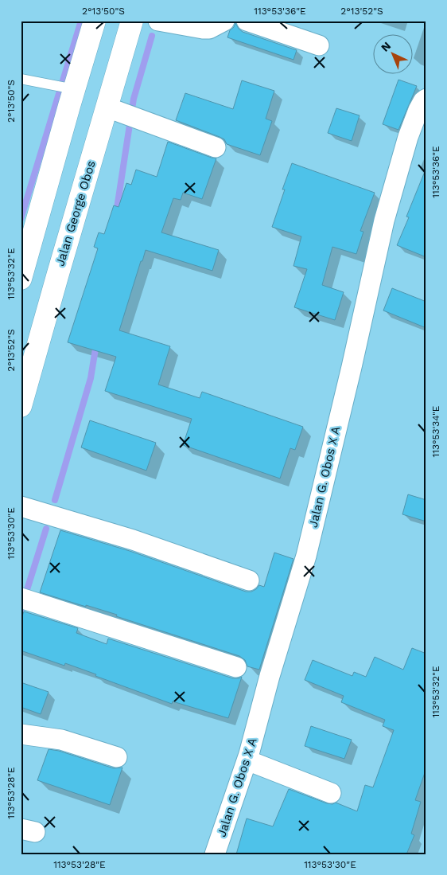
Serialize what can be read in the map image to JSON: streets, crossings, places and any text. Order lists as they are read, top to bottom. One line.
{"streets":{"main road":["Jalan George Obos"],"street":["Jalan G. Obos X A"]},"north":"top left","coordinates":["2°13'50\"S","113°53'36\"E","2°13'52\"S","113°53'32\"E","113°53'34\"E","113°53'30\"E","113°53'28\"E"]}
